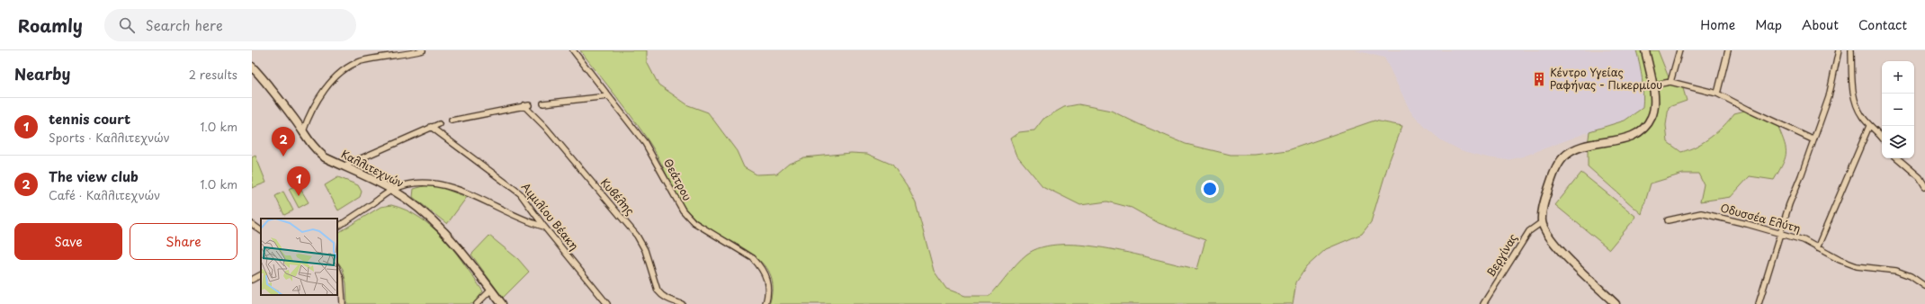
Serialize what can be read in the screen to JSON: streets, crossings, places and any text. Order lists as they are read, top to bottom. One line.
{"streets":{"street":["Καλλιτεχνών","Θεάτρου","Κυβέλης","Αιμιλίου Βέακη","Οδυσσέα Ελύτη","Βεργίνας"]},"places":{"building":["Κέντρο Υγείας Ραφήνας - Πικερμίου"]},"page":{"header":"Roamly","search":"Search here","nav":["Home","Map","About","Contact"],"heading":["Nearby","2 results"],"map_buttons":["+","−"],"list":[{"mark":"1","name":"tennis court","note":"Sports · Καλλιτεχνών","value":"1.0 km"},{"mark":"2","name":"The view club","note":"Café · Καλλιτεχνών","value":"1.0 km"}],"pins":["2","1"],"buttons":["Save","Share"]}}
